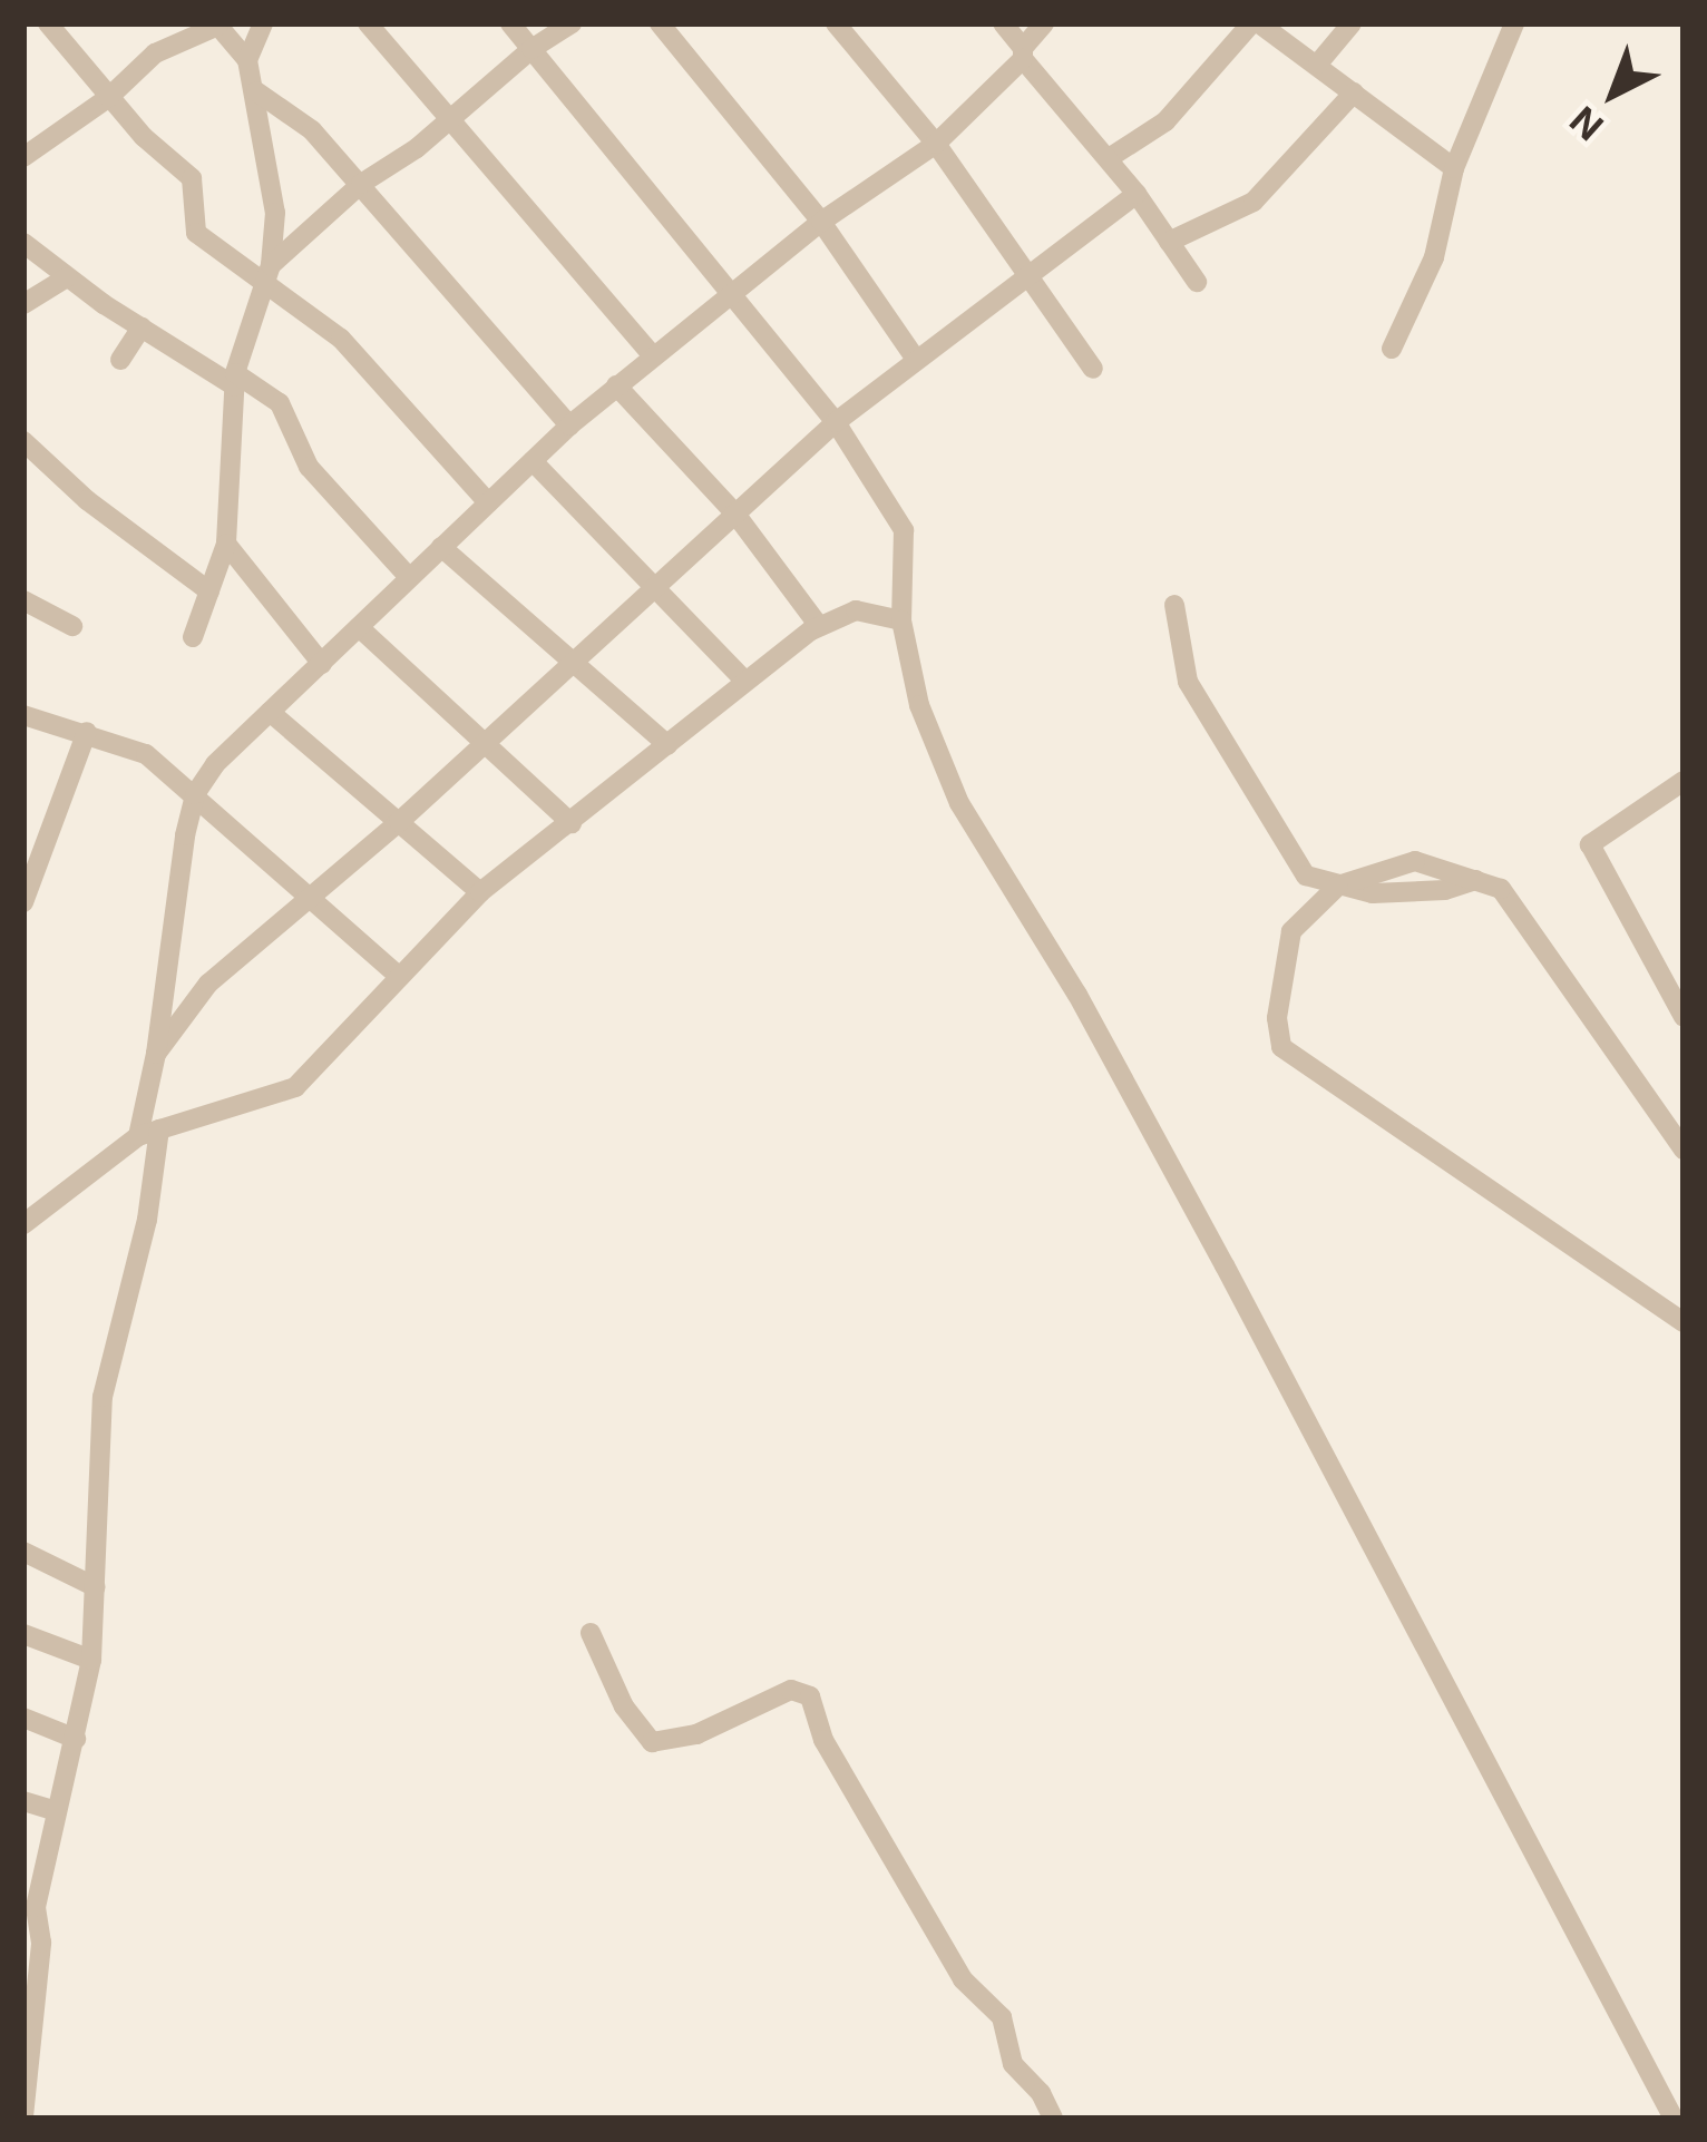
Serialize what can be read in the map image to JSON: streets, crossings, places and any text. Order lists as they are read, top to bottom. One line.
{"north":"bottom left"}
